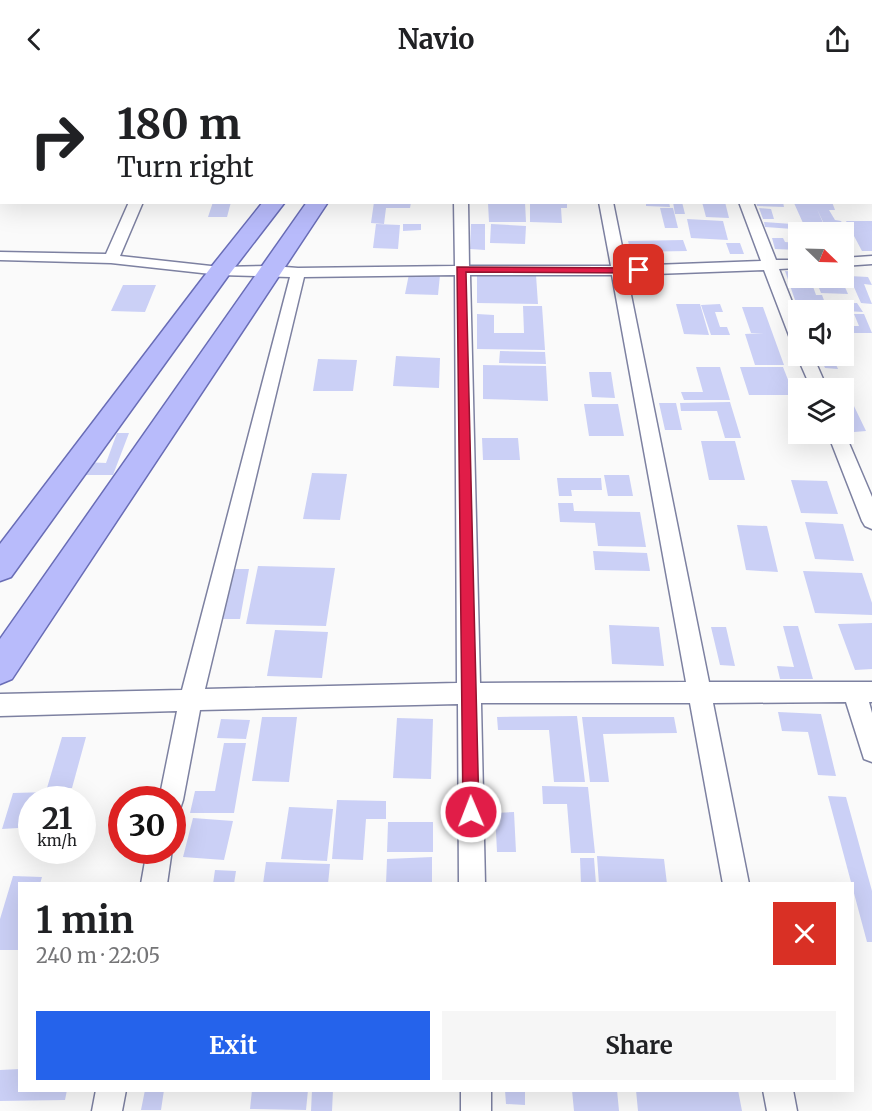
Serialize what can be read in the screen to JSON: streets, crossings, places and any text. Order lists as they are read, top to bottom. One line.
{"north":"bottom right","page":{"header":"Navio","turn":["180 m","Turn right"],"speed":"21 km/h","limit":"30","heading":["1 min","240 m · 22:05"],"buttons":["Exit","Share"]}}
